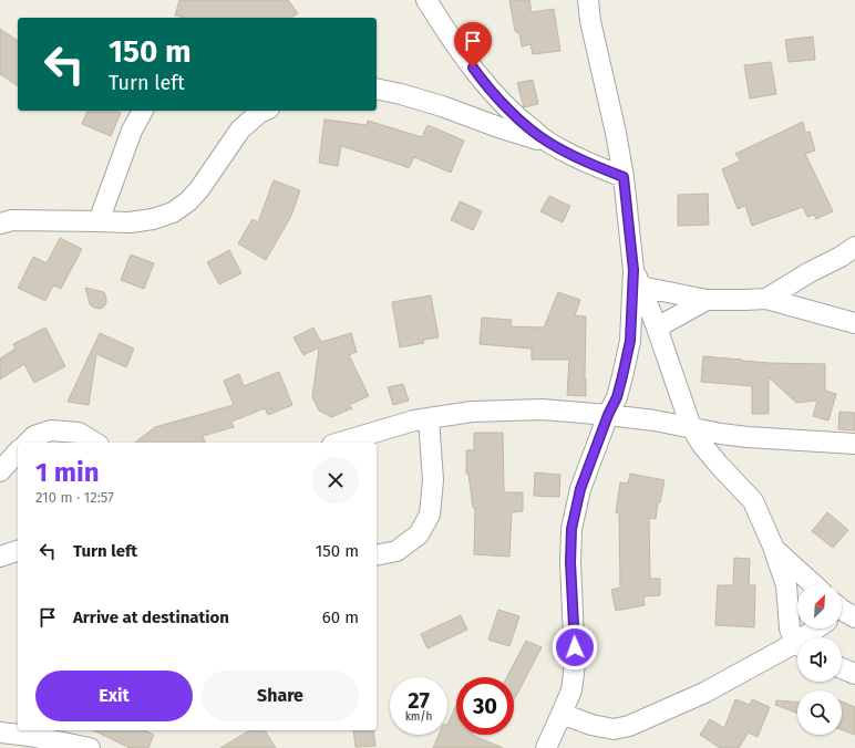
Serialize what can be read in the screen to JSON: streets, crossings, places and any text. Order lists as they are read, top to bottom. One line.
{"north":"top right","page":{"turn":["150 m","Turn left"],"heading":["1 min","210 m · 12:57"],"list":[{"name":"Turn left","value":"150 m"},{"name":"Arrive at destination","value":"60 m"}],"buttons":["Exit","Share"],"speed":"27 km/h","limit":"30"}}
